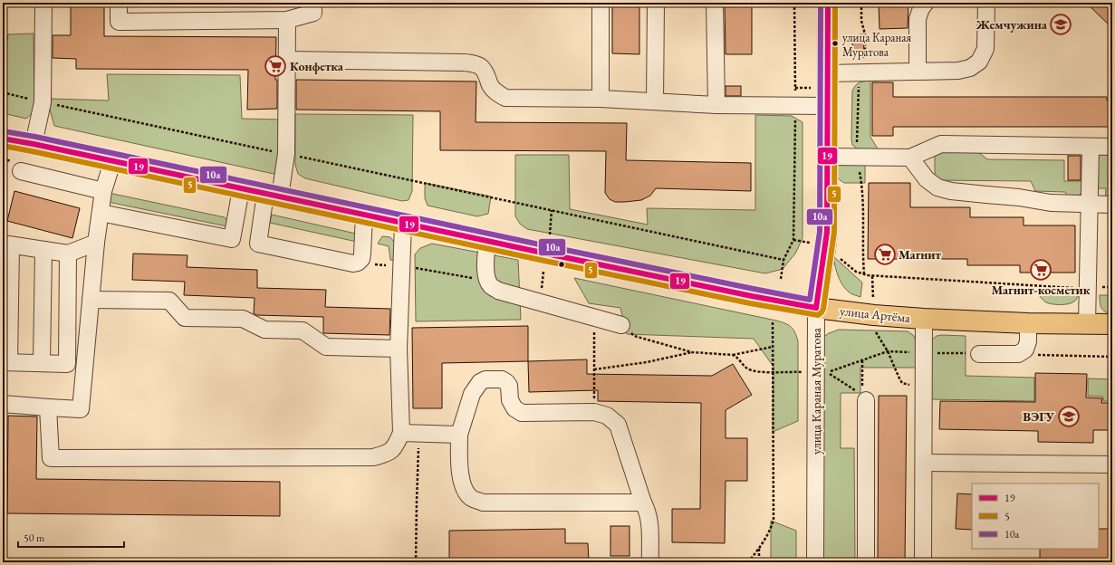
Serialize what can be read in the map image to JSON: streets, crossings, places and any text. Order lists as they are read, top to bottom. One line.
{"streets":{"main road":["улица Артёма","улица Караная Муратова"]},"crossings":[["улица Артёма","улица Караная Муратова"]],"places":{"school or university":["Жемчужина","ВЭГУ"],"other":["улица Караная Муратова"],"supermarket":["Конфетка","Магнит","Магнит-косметик"]},"lines":["transit line 19","transit line 5","transit line 10а"],"legend":["19","5","10а"],"scale_bar":"50 m"}
